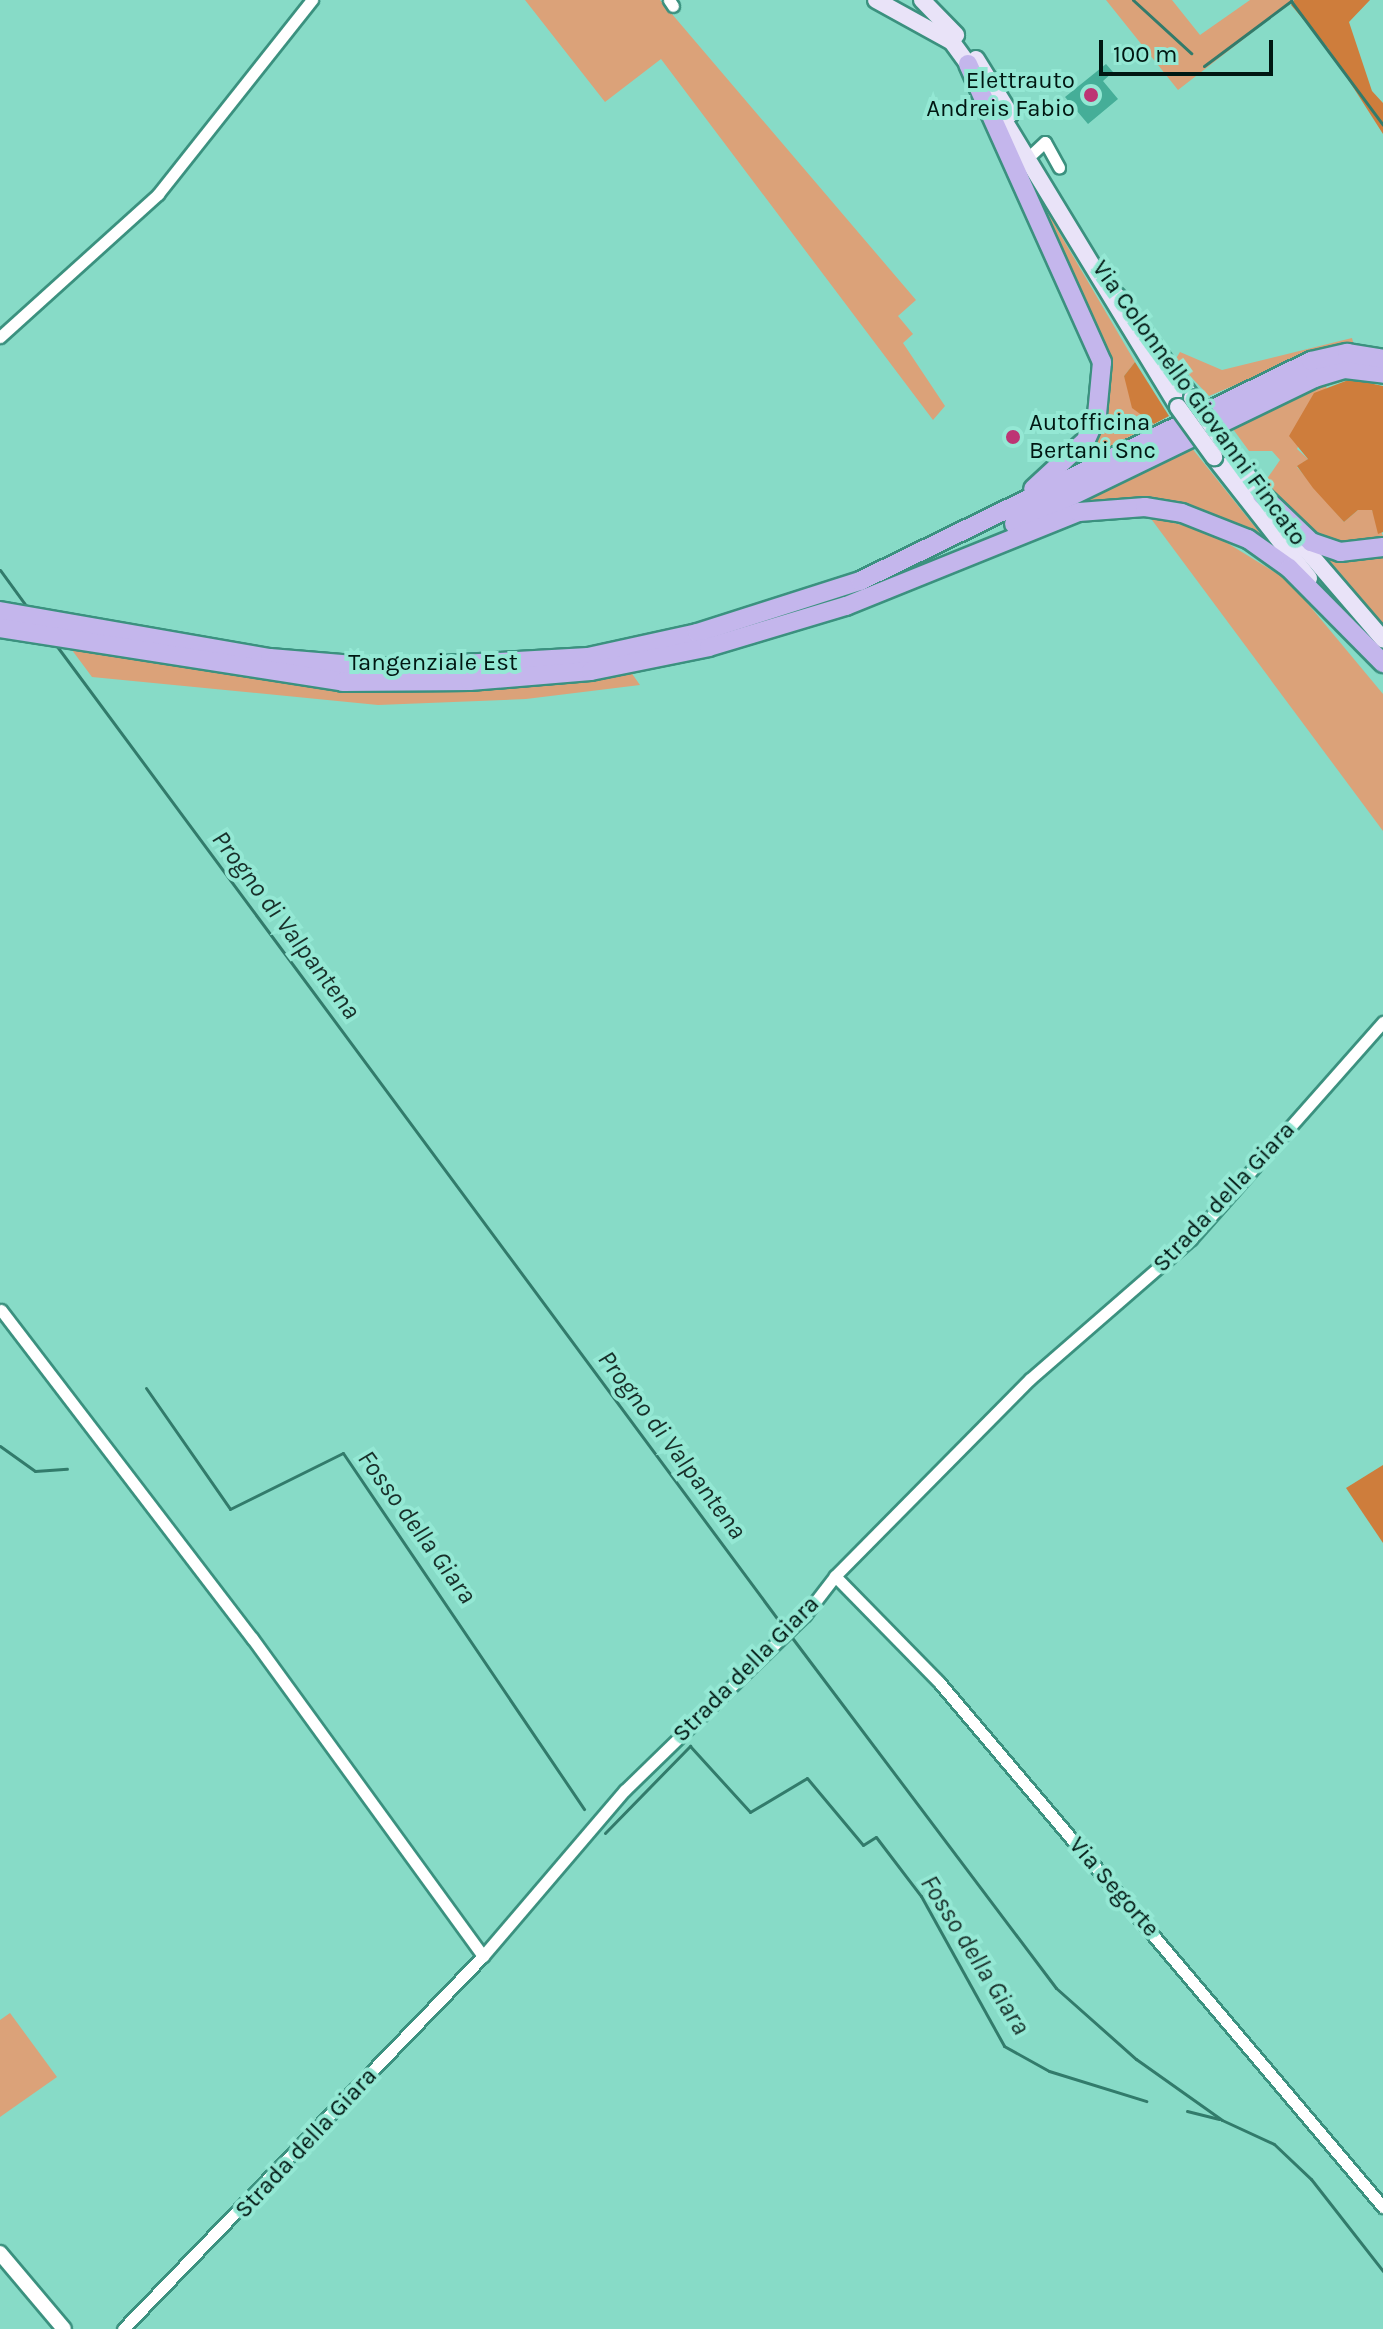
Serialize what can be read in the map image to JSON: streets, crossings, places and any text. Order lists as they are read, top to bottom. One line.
{"streets":{"highway":["Tangenziale Est"],"main road":["Via Colonnello Giovanni Fincato"],"street":["Strada della Giara","Via Segorte"]},"crossings":[["Strada della Giara","Via Segorte"]],"water":["Progno di Valpantena","Fosso della Giara"],"places":["Elettrauto Andreis Fabio","Autofficina Bertani Snc"],"scale_bar":"100 m"}
